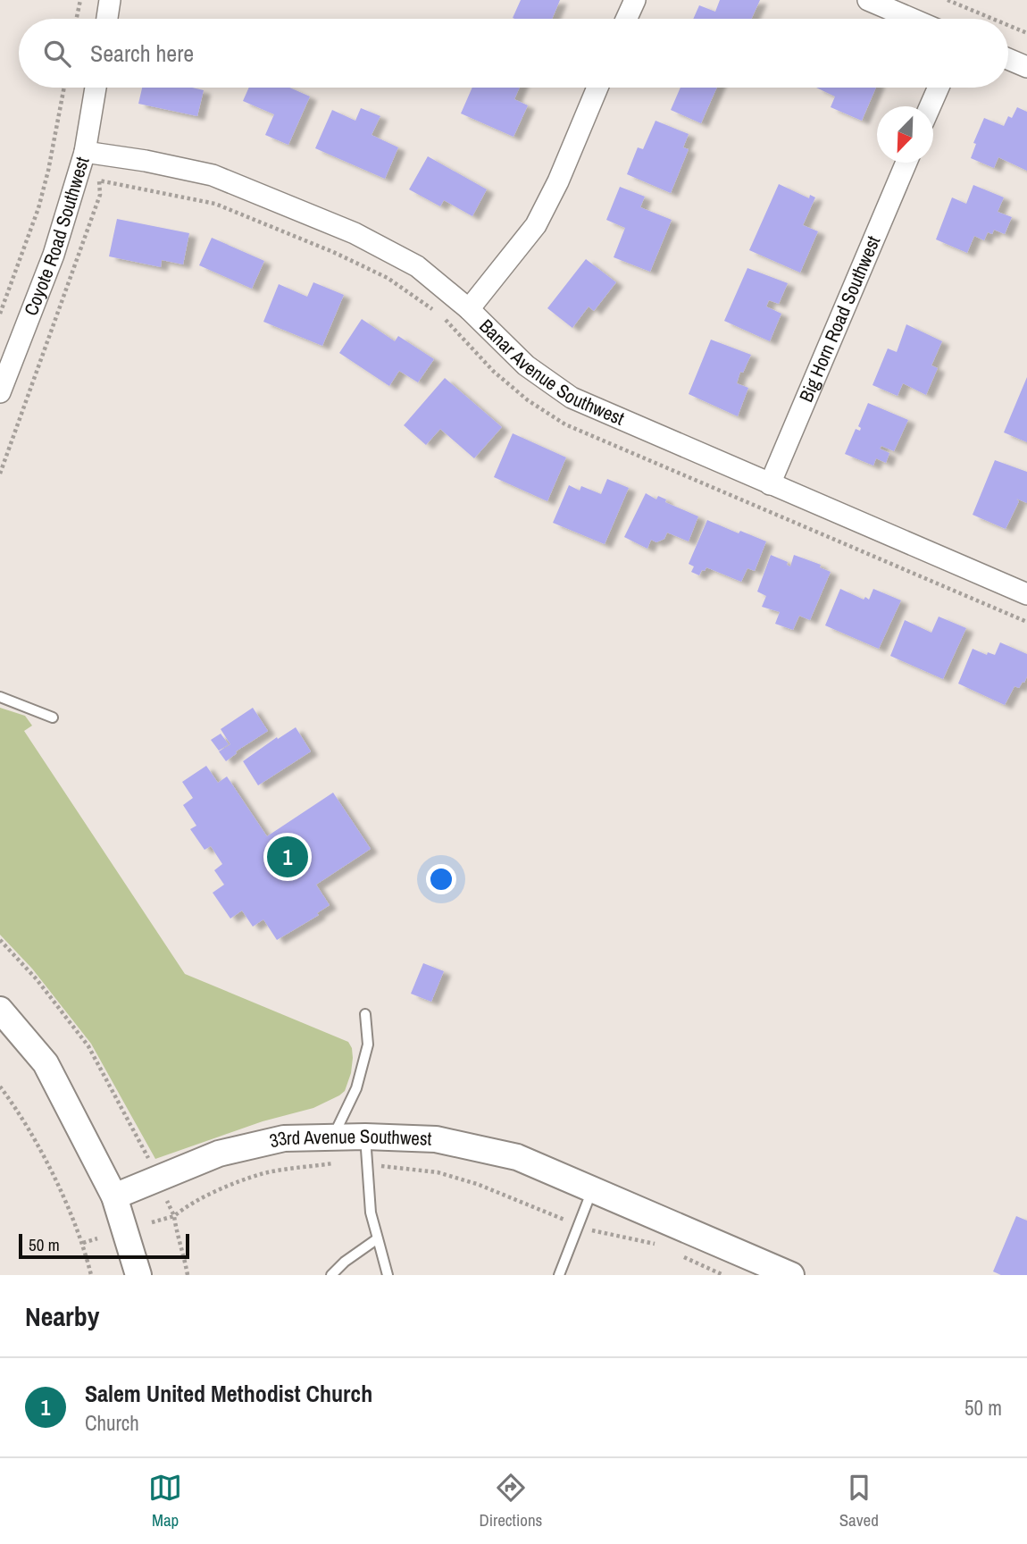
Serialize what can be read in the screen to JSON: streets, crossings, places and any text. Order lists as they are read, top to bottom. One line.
{"streets":{"street":["Coyote Road Southwest","Big Horn Road Southwest","Banar Avenue Southwest","33rd Avenue Southwest"]},"crossings":[["Coyote Road Southwest","Banar Avenue Southwest"],["Big Horn Road Southwest","Banar Avenue Southwest"]],"scale_bar":"50 m","north":"bottom left","page":{"search":"Search here","pins":"1","scale":"50 m","heading":"Nearby","list":[{"mark":"1","name":"Salem United Methodist Church","note":"Church","value":"50 m"}],"nav":["Map","Directions","Saved"]}}
